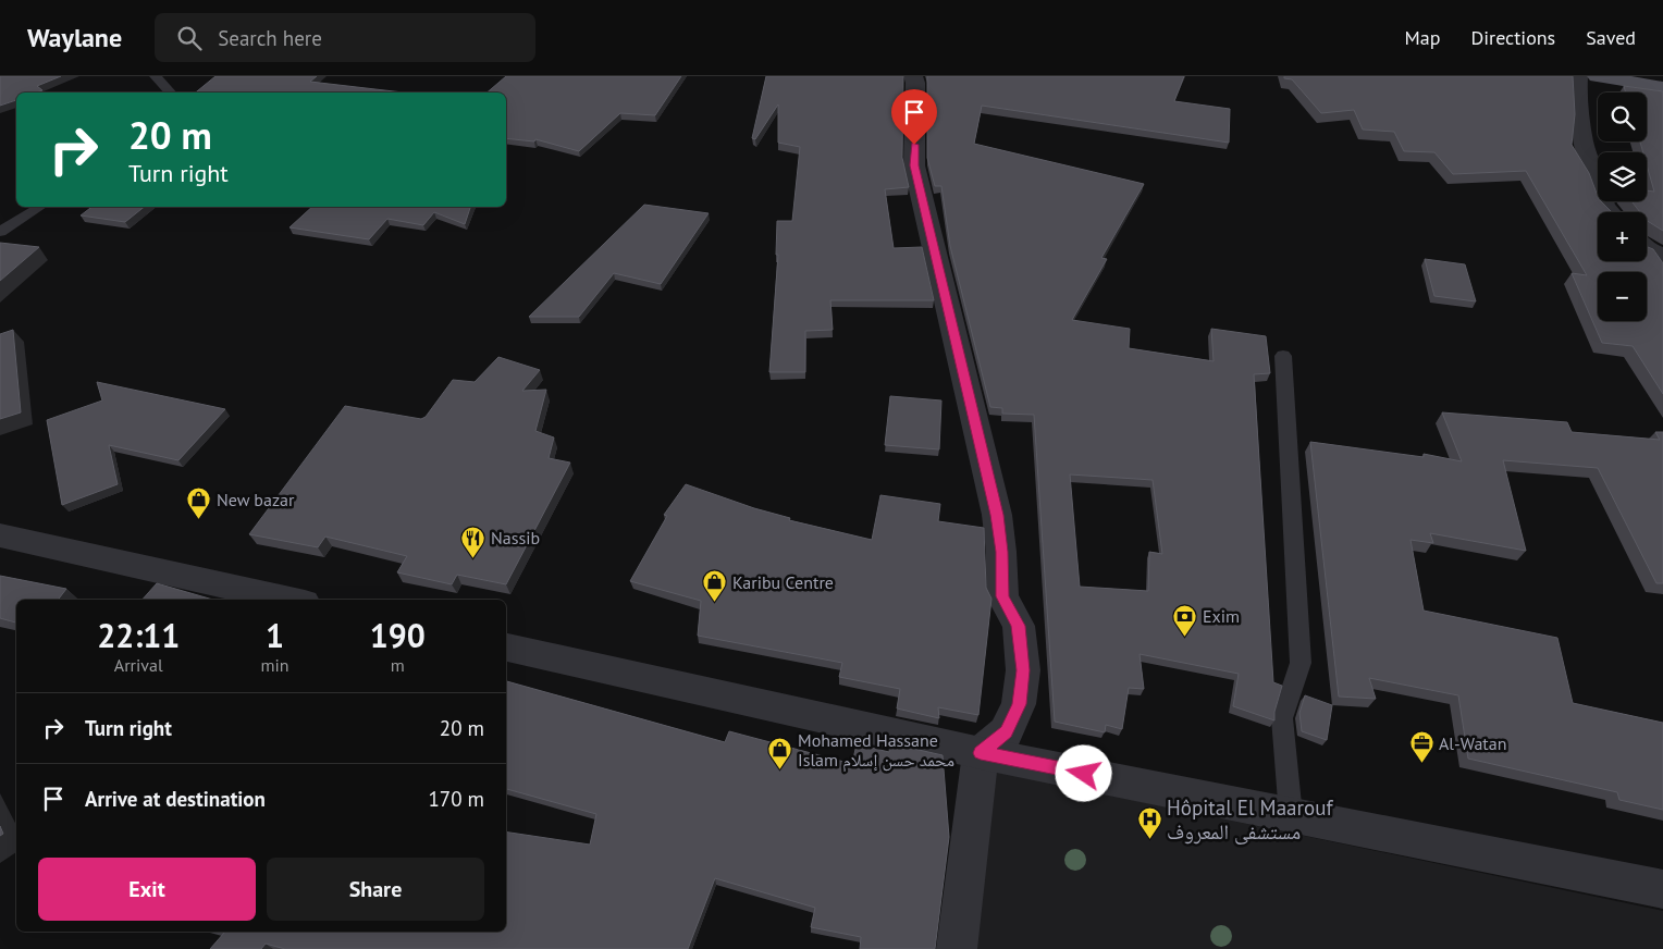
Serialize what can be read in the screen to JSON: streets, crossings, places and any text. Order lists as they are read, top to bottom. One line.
{"places":{"shop":["New bazar","Karibu Centre","Mohamed Hassane Islam محمد حسن إسلام"],"restaurant":["Nassib"],"bank":["Exim"],"office":["Al-Watan"],"hospital":["Hôpital El Maarouf مستشفى المعروف"]},"page":{"header":"Waylane","search":"Search here","nav":["Map","Directions","Saved"],"map_buttons":["+","−"],"turn":["20 m","Turn right"],"eta":["22:11","Arrival","1","min","190","m"],"list":[{"name":"Turn right","value":"20 m"},{"name":"Arrive at destination","value":"170 m"}],"buttons":["Exit","Share"]}}
